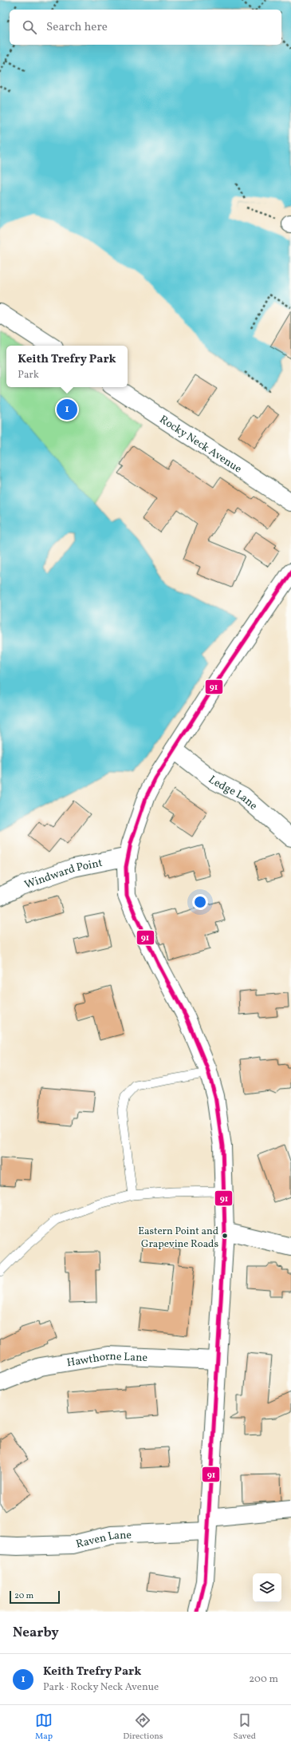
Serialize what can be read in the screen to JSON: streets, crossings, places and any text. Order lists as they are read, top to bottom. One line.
{"streets":{"street":["Rocky Neck Avenue","Ledge Lane","Windward Point","Hawthorne Lane","Raven Lane"]},"places":["Eastern Point and Grapevine Roads"],"lines":["transit line 91"],"scale_bar":"20 m","page":{"search":"Search here","popup":["Keith Trefry Park","Park"],"pins":"1","scale":"20 m","heading":"Nearby","list":[{"mark":"1","name":"Keith Trefry Park","note":"Park · Rocky Neck Avenue","value":"200 m"}],"nav":["Map","Directions","Saved"]}}
